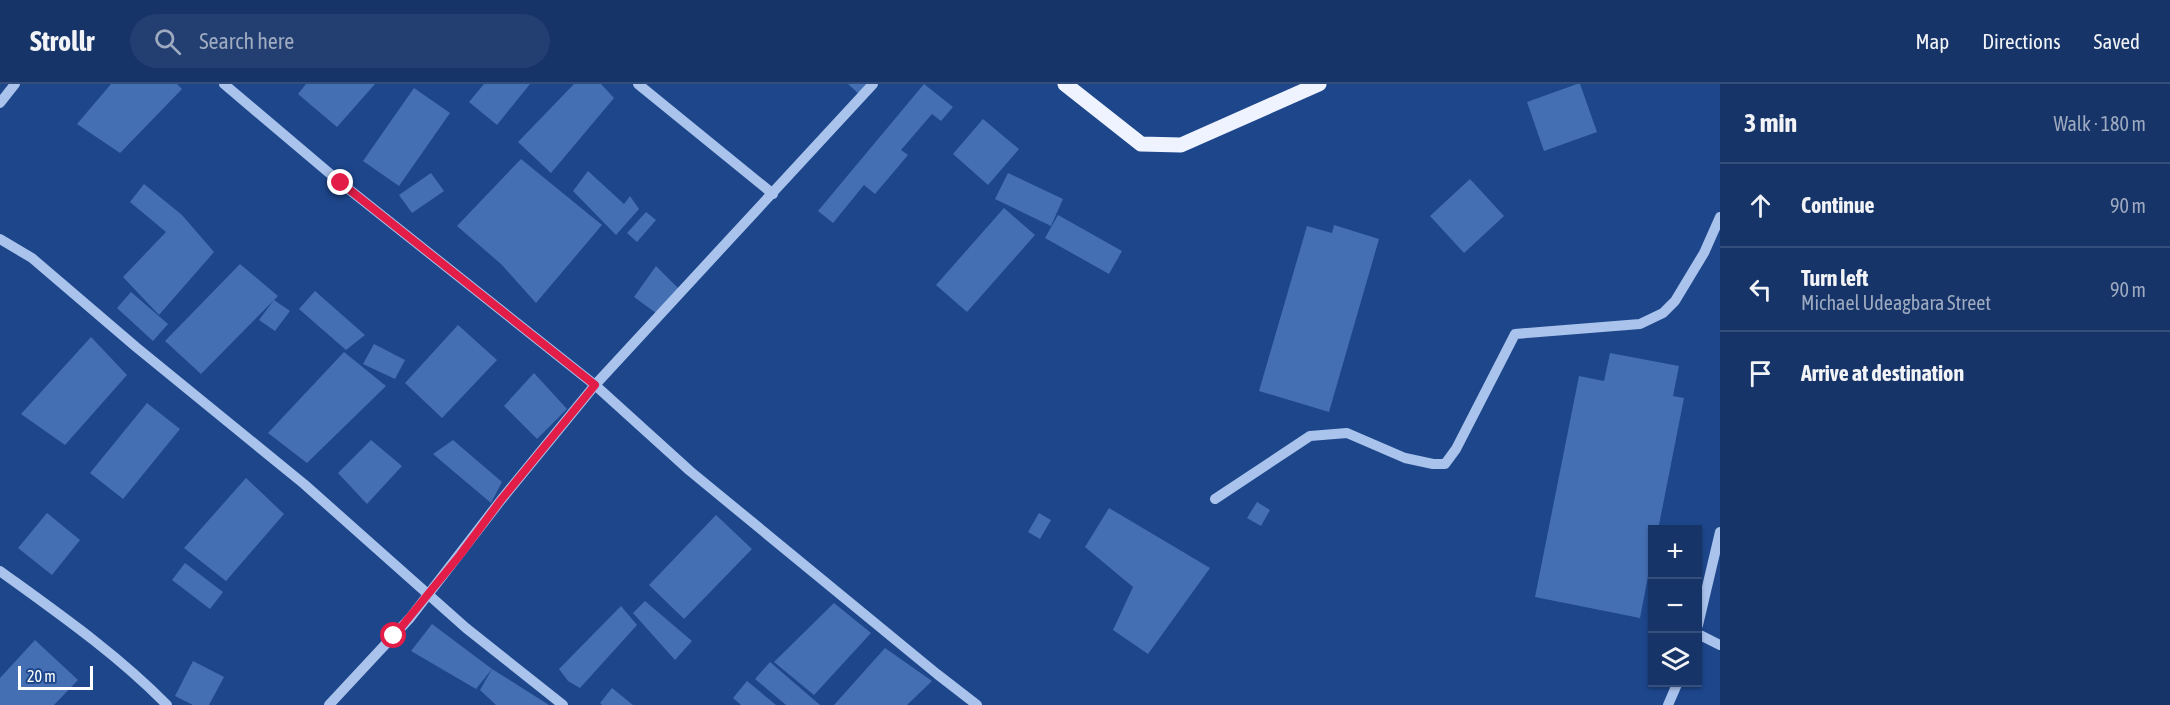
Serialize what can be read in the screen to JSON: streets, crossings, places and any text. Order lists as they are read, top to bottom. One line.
{"scale_bar":"20 m","page":{"header":"Strollr","search":"Search here","nav":["Map","Directions","Saved"],"heading":["3 min","Walk · 180 m"],"list":[["Continue","90 m"],["Turn left","Michael Udeagbara Street","90 m"],"Arrive at destination"],"map_buttons":["+","−"],"scale":"20 m"}}
